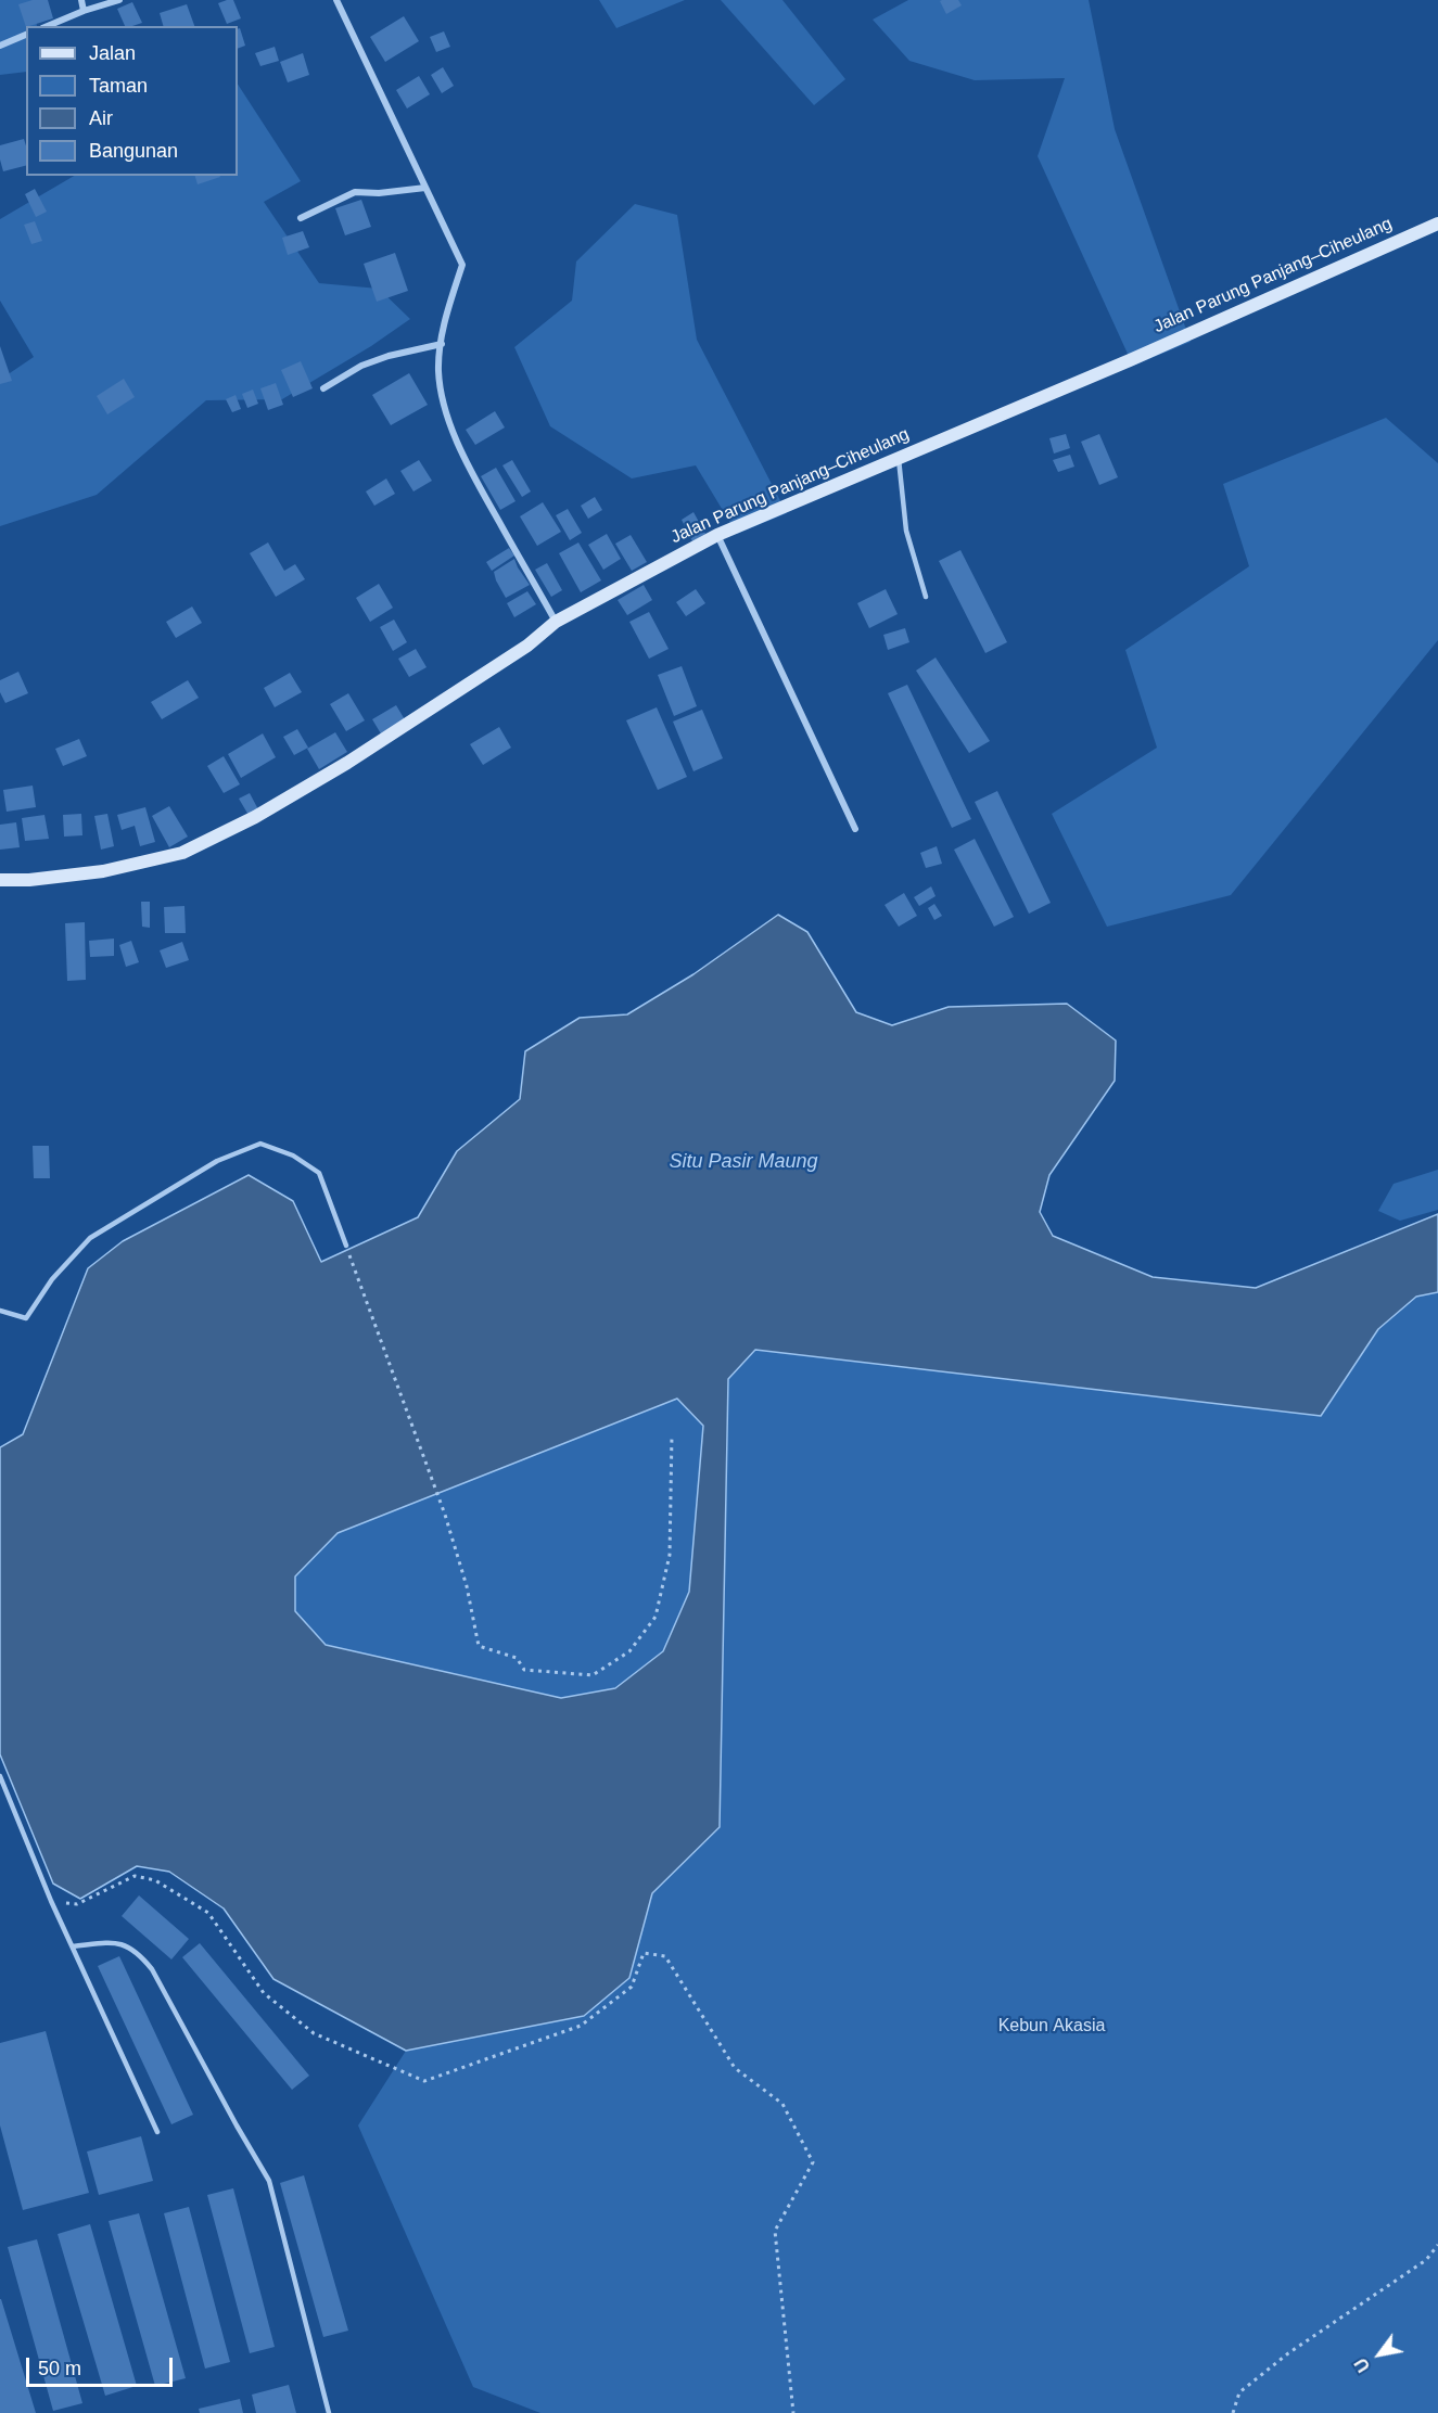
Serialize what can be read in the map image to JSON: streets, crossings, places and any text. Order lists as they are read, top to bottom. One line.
{"streets":{"street":["Jalan Parung Panjang–Ciheulang"]},"water":["Situ Pasir Maung"],"parks":["Kebun Akasia"],"legend":["Jalan","Taman","Air","Bangunan"],"scale_bar":"50 m","north":"bottom left"}
